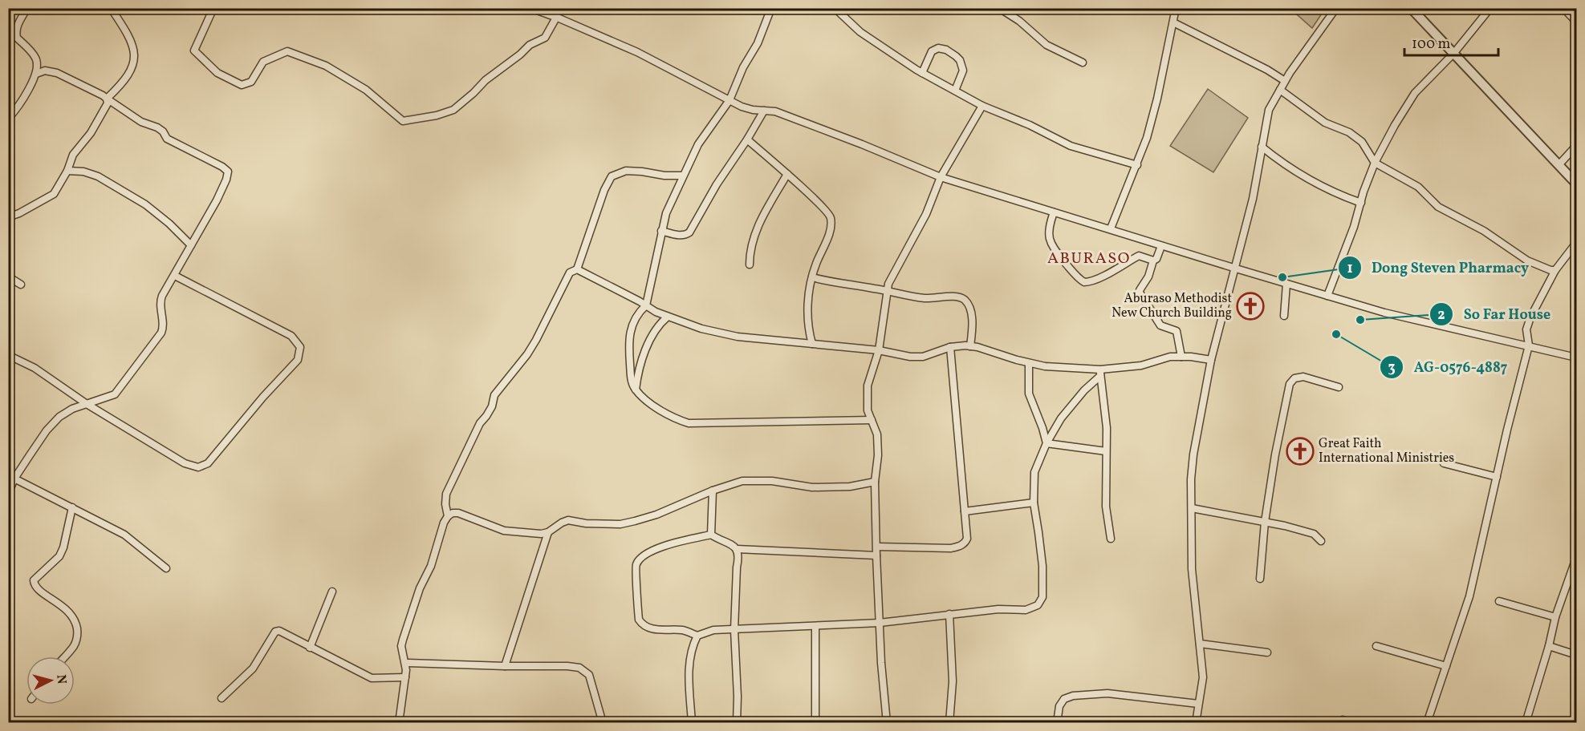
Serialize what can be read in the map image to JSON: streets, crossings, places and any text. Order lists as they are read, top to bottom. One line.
{"districts":["ABURASO"],"places":{"other":["Dong Steven Pharmacy","So Far House","AG-0576-4887"],"church":["Aburaso Methodist New Church Building","Great Faith International Ministries"]},"scale_bar":"100 m","north":"right"}
